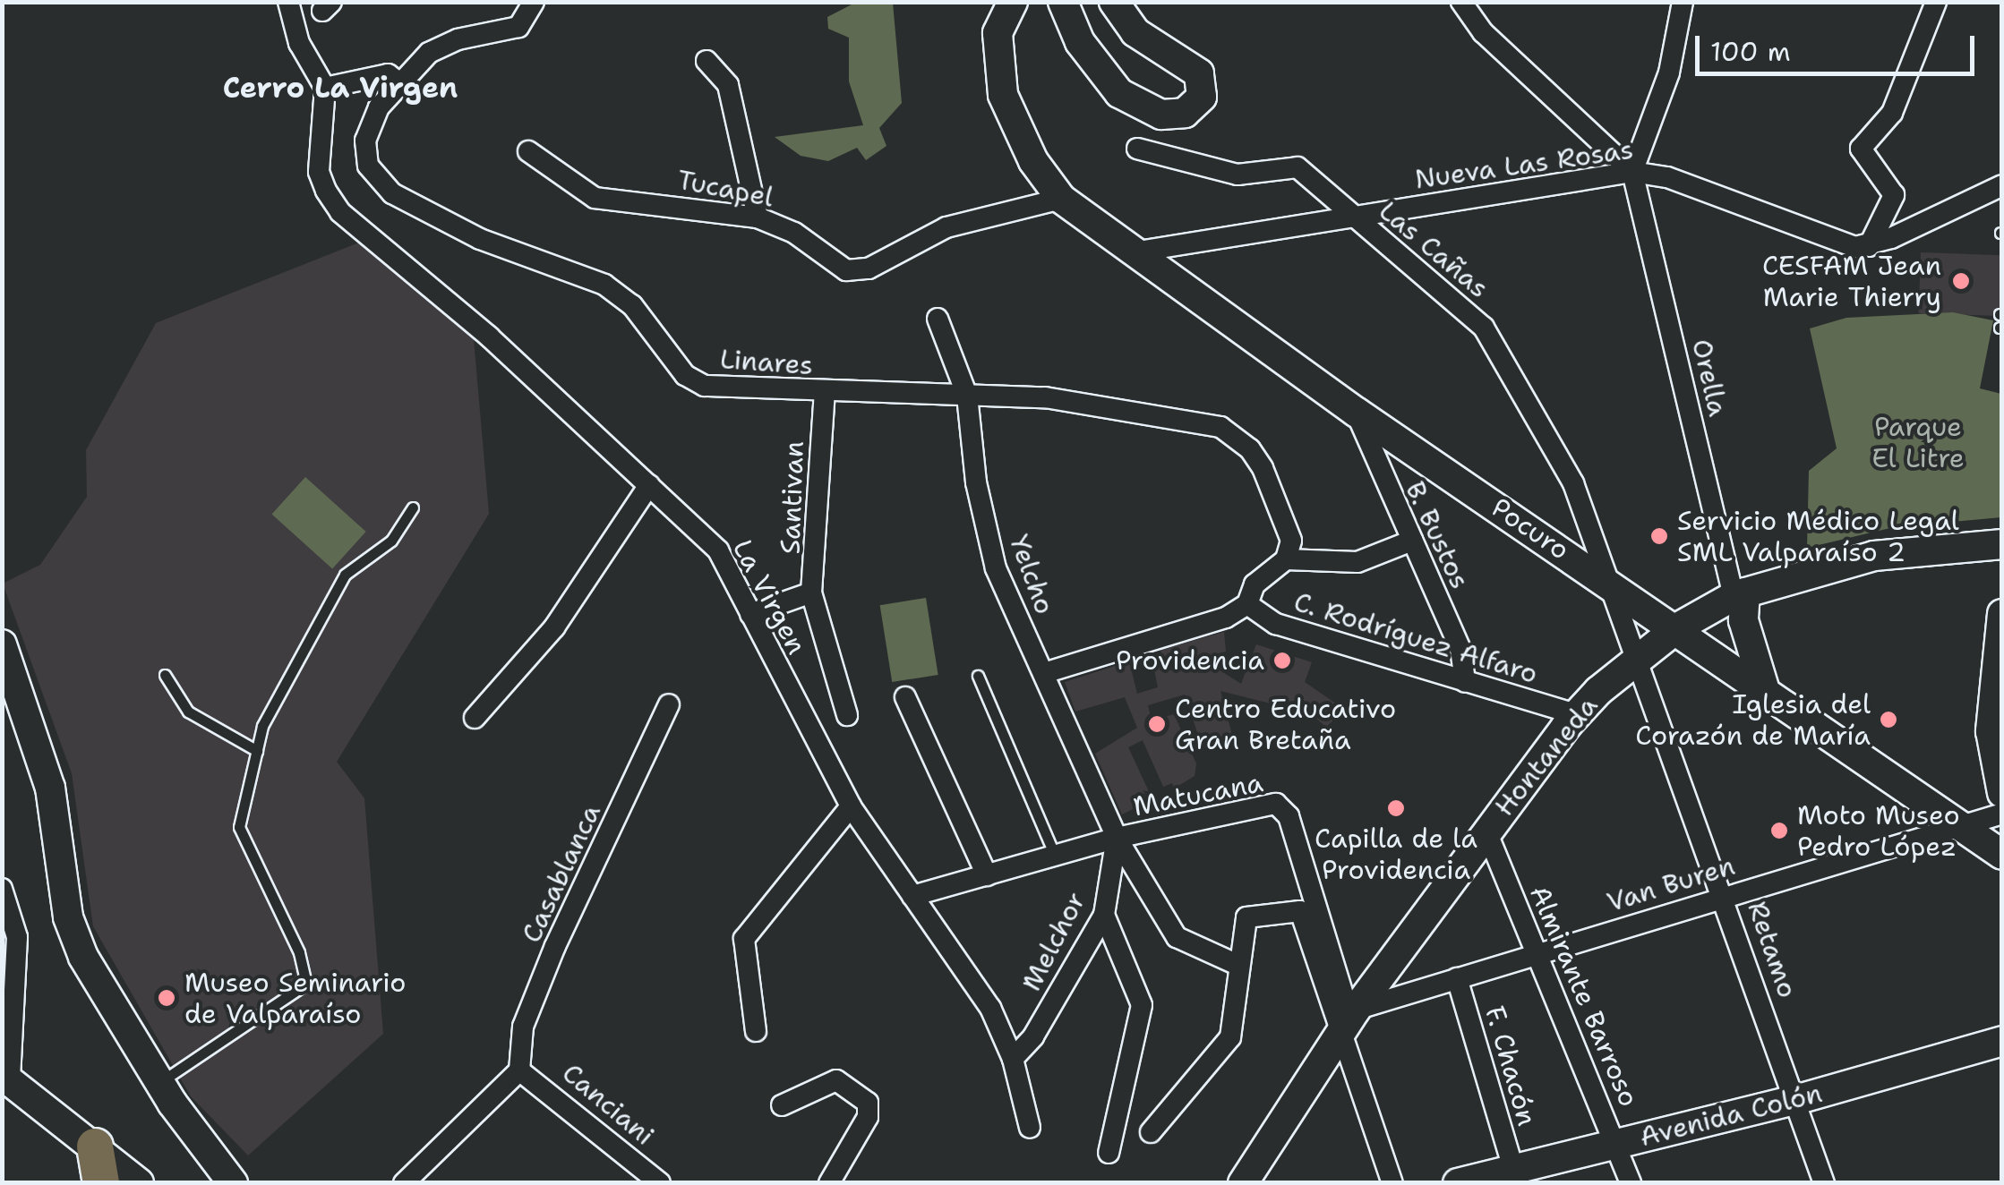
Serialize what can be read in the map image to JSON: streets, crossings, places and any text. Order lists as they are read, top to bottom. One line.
{"streets":{"street":["Nueva Las Rosas","Tucapel","Las Cañas","Linares","Orella","Santivan","Pocuro","B. Bustos","Yelcho","La Virgen","C. Rodríguez Alfaro","Hontaneda","Matucana","Casablanca","Van Buren","Melchor","Retamo","Almirante Barroso","F. Chacón","Canciani","Avenida Colón"]},"crossings":[["Nueva Las Rosas","Las Cañas"],["Nueva Las Rosas","Orella"],["Nueva Las Rosas","Pocuro"],["Tucapel","Pocuro"],["Las Cañas","Pocuro"],["Las Cañas","Retamo"],["Linares","Santivan"],["Linares","Yelcho"],["Orella","Hontaneda"],["Santivan","La Virgen"],["Pocuro","B. Bustos"],["Pocuro","Hontaneda"],["Pocuro","Van Buren"],["Pocuro","Retamo"],["B. Bustos","C. Rodríguez Alfaro"],["Yelcho","Matucana"],["Yelcho","Melchor"],["La Virgen","Matucana"],["La Virgen","Melchor"],["C. Rodríguez Alfaro","Hontaneda"],["Hontaneda","Matucana"],["Hontaneda","Van Buren"],["Hontaneda","Retamo"],["Hontaneda","Almirante Barroso"],["Matucana","Van Buren"],["Matucana","Melchor"],["Casablanca","Canciani"],["Van Buren","Retamo"],["Van Buren","Almirante Barroso"],["Van Buren","F. Chacón"],["Retamo","Avenida Colón"],["Almirante Barroso","Avenida Colón"],["F. Chacón","Avenida Colón"]],"districts":["Cerro La Virgen"],"parks":["Parque El Litre"],"places":["CESFAM Jean Marie Thierry","Servicio Médico Legal SML Valparaíso 2","Providencia","Iglesia del Corazón de María","Centro Educativo Gran Bretaña","Capilla de la Providencia","Moto Museo Pedro López","Museo Seminario de Valparaíso"],"scale_bar":"100 m"}
